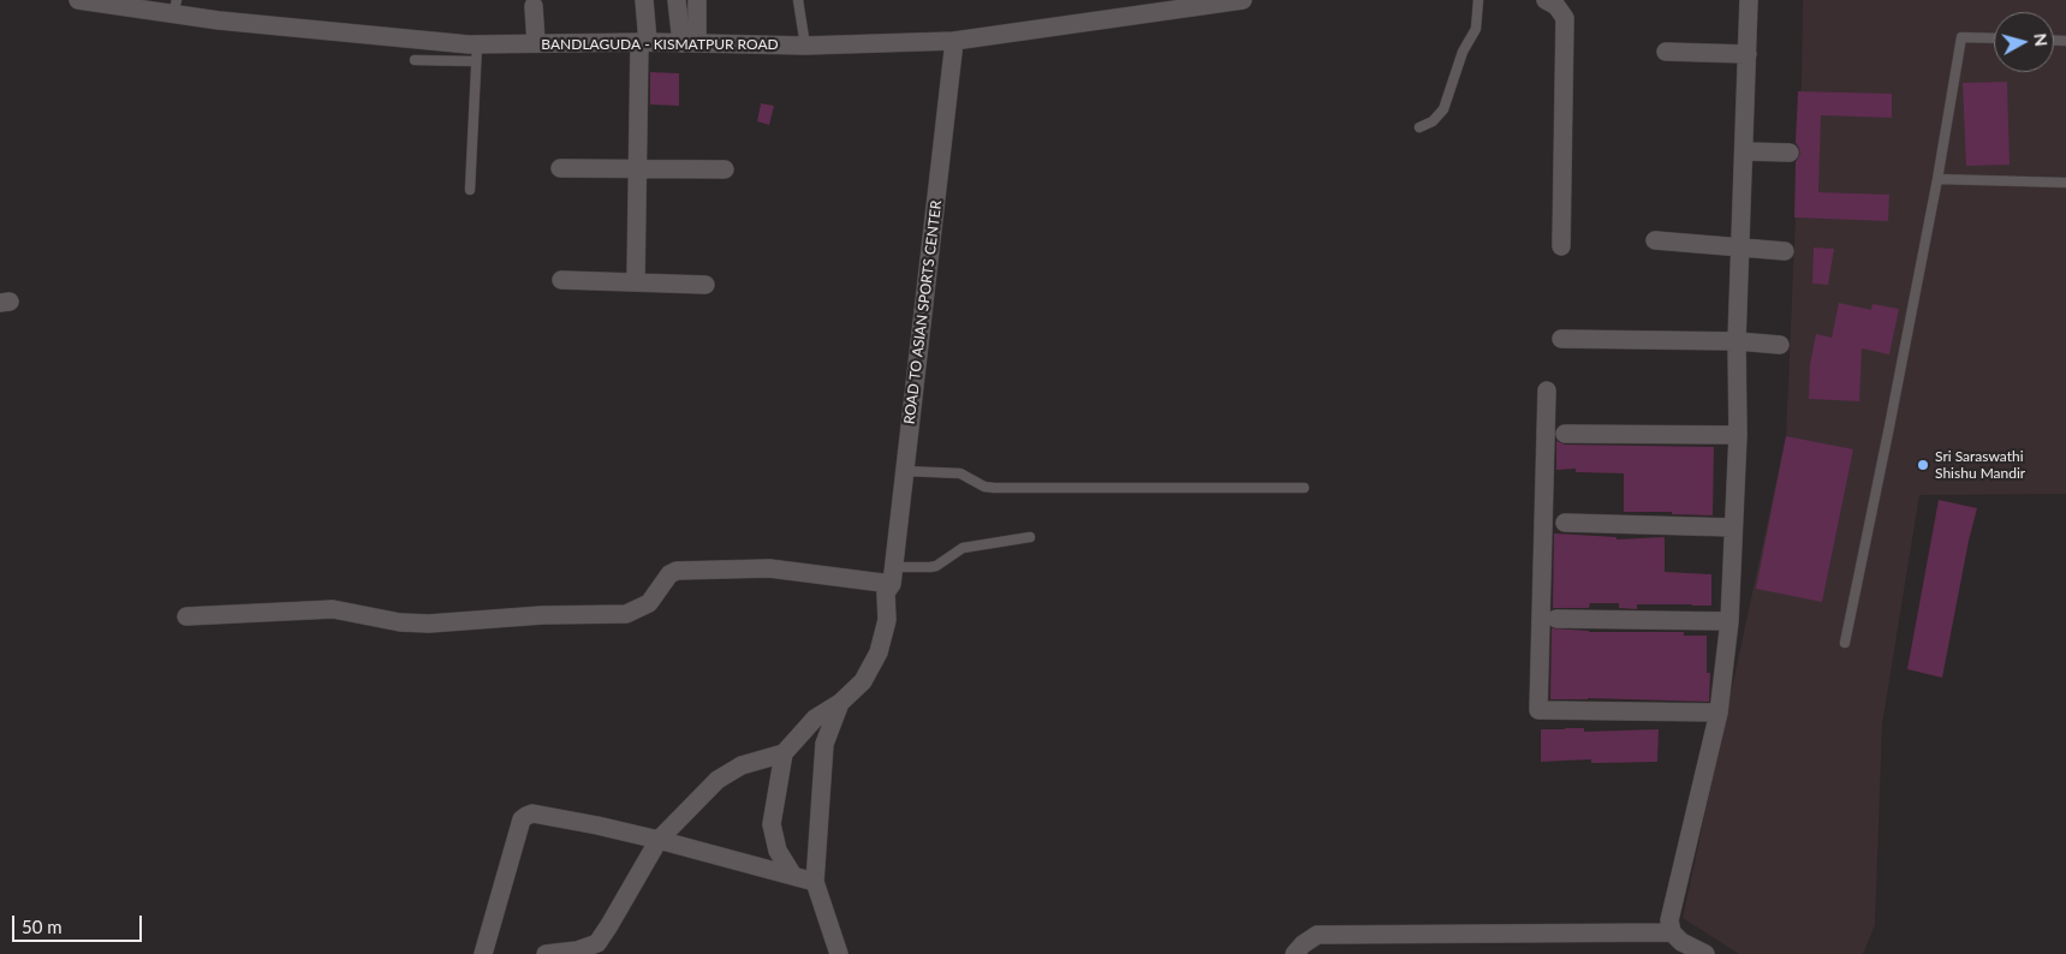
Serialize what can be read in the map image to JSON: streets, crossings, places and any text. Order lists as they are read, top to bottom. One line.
{"streets":{"street":["BANDLAGUDA - KISMATPUR ROAD","ROAD TO ASIAN SPORTS CENTER"]},"crossings":[["BANDLAGUDA - KISMATPUR ROAD","ROAD TO ASIAN SPORTS CENTER"]],"places":["Sri Saraswathi Shishu Mandir"],"scale_bar":"50 m","north":"right"}
